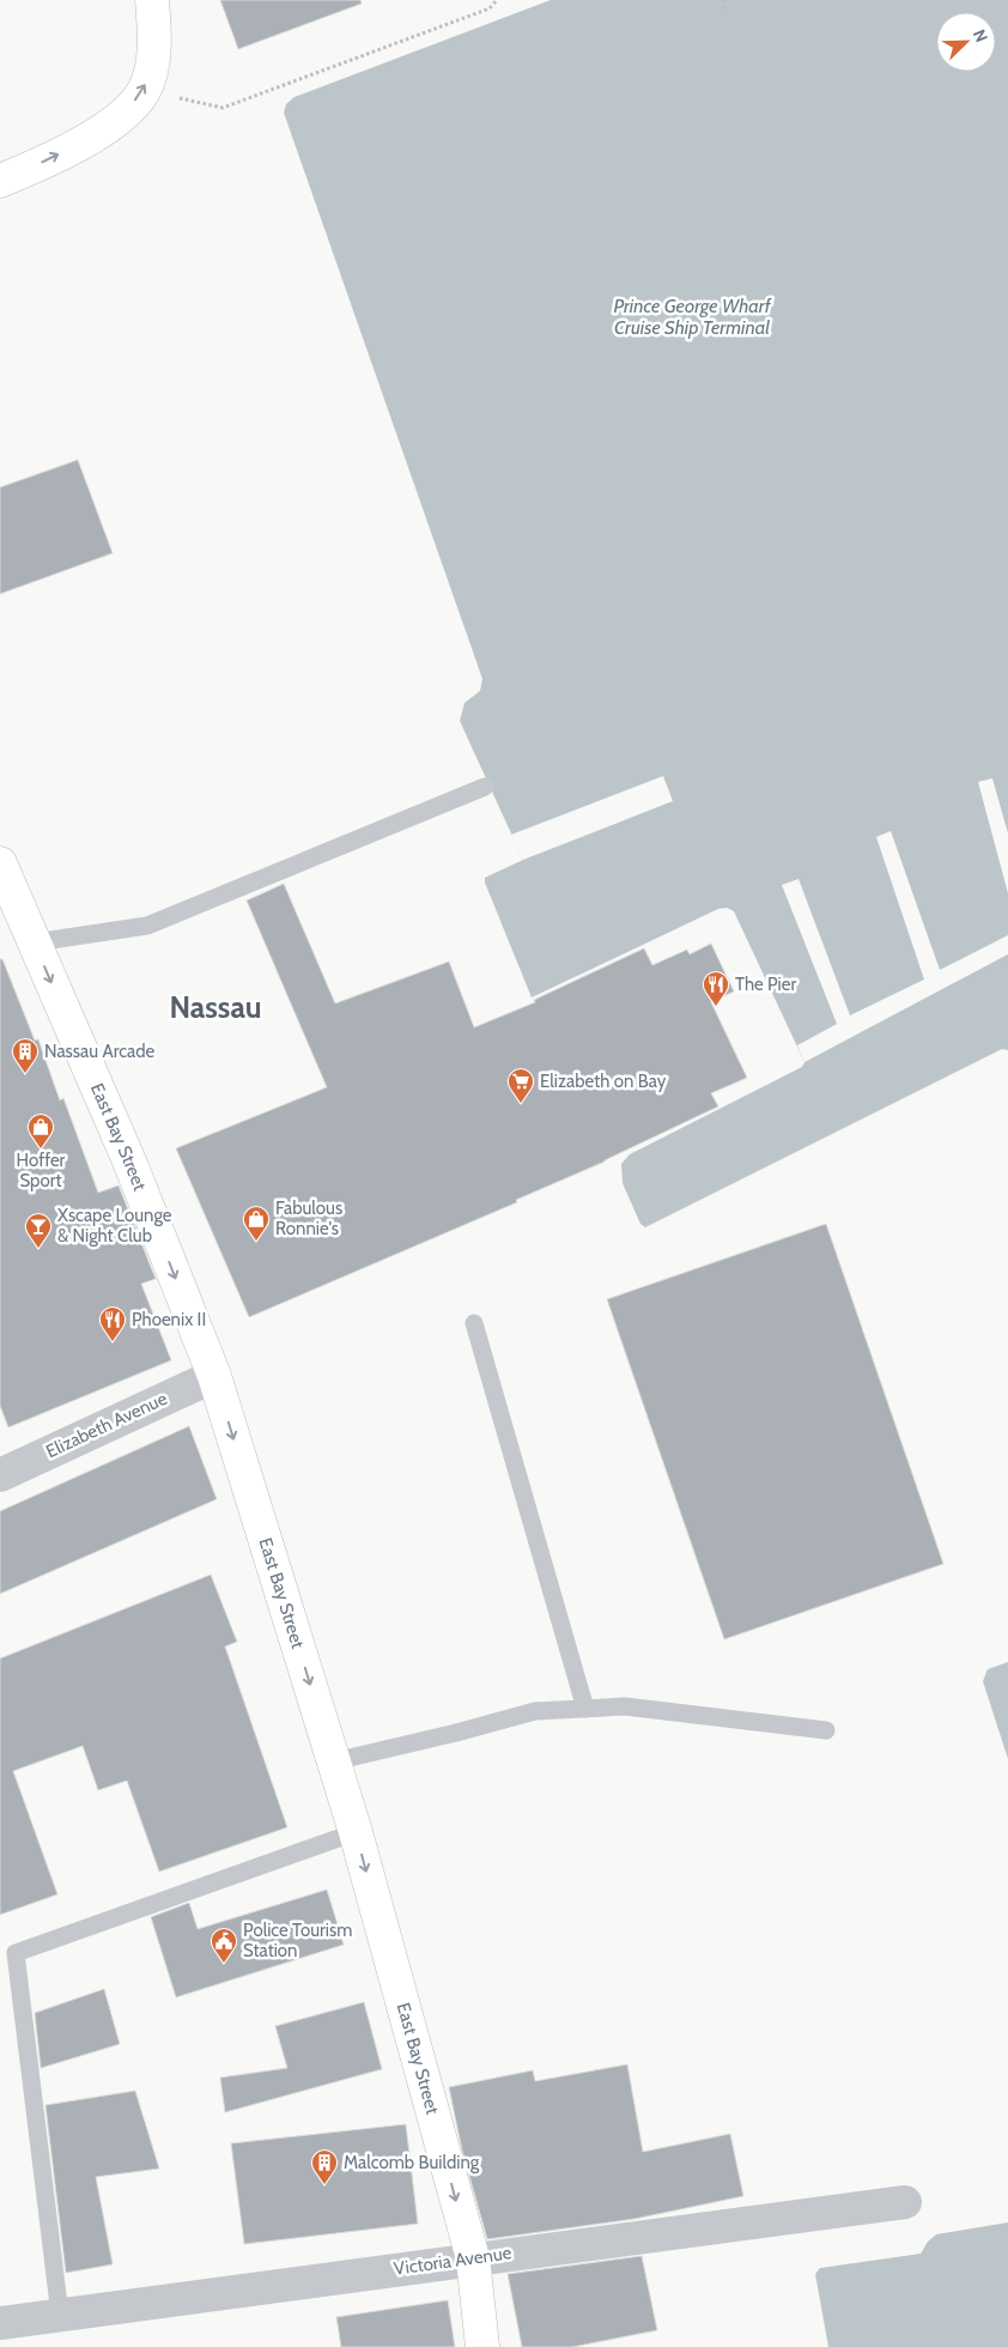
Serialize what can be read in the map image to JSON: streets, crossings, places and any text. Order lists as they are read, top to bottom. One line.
{"streets":{"main road":["East Bay Street"],"street":["Elizabeth Avenue","Victoria Avenue"]},"crossings":[["East Bay Street","Elizabeth Avenue"],["East Bay Street","Victoria Avenue"]],"one_way":["East Bay Street"],"districts":["Nassau"],"water":["Prince George Wharf Cruise Ship Terminal"],"places":{"restaurant":["The Pier","Phoenix II"],"building":["Nassau Arcade","Malcomb Building"],"supermarket":["Elizabeth on Bay"],"shop":["Hoffer Sport","Fabulous Ronnie's"],"bar":["Xscape Lounge & Night Club"],"public building":["Police Tourism Station"]},"north":"top right"}
